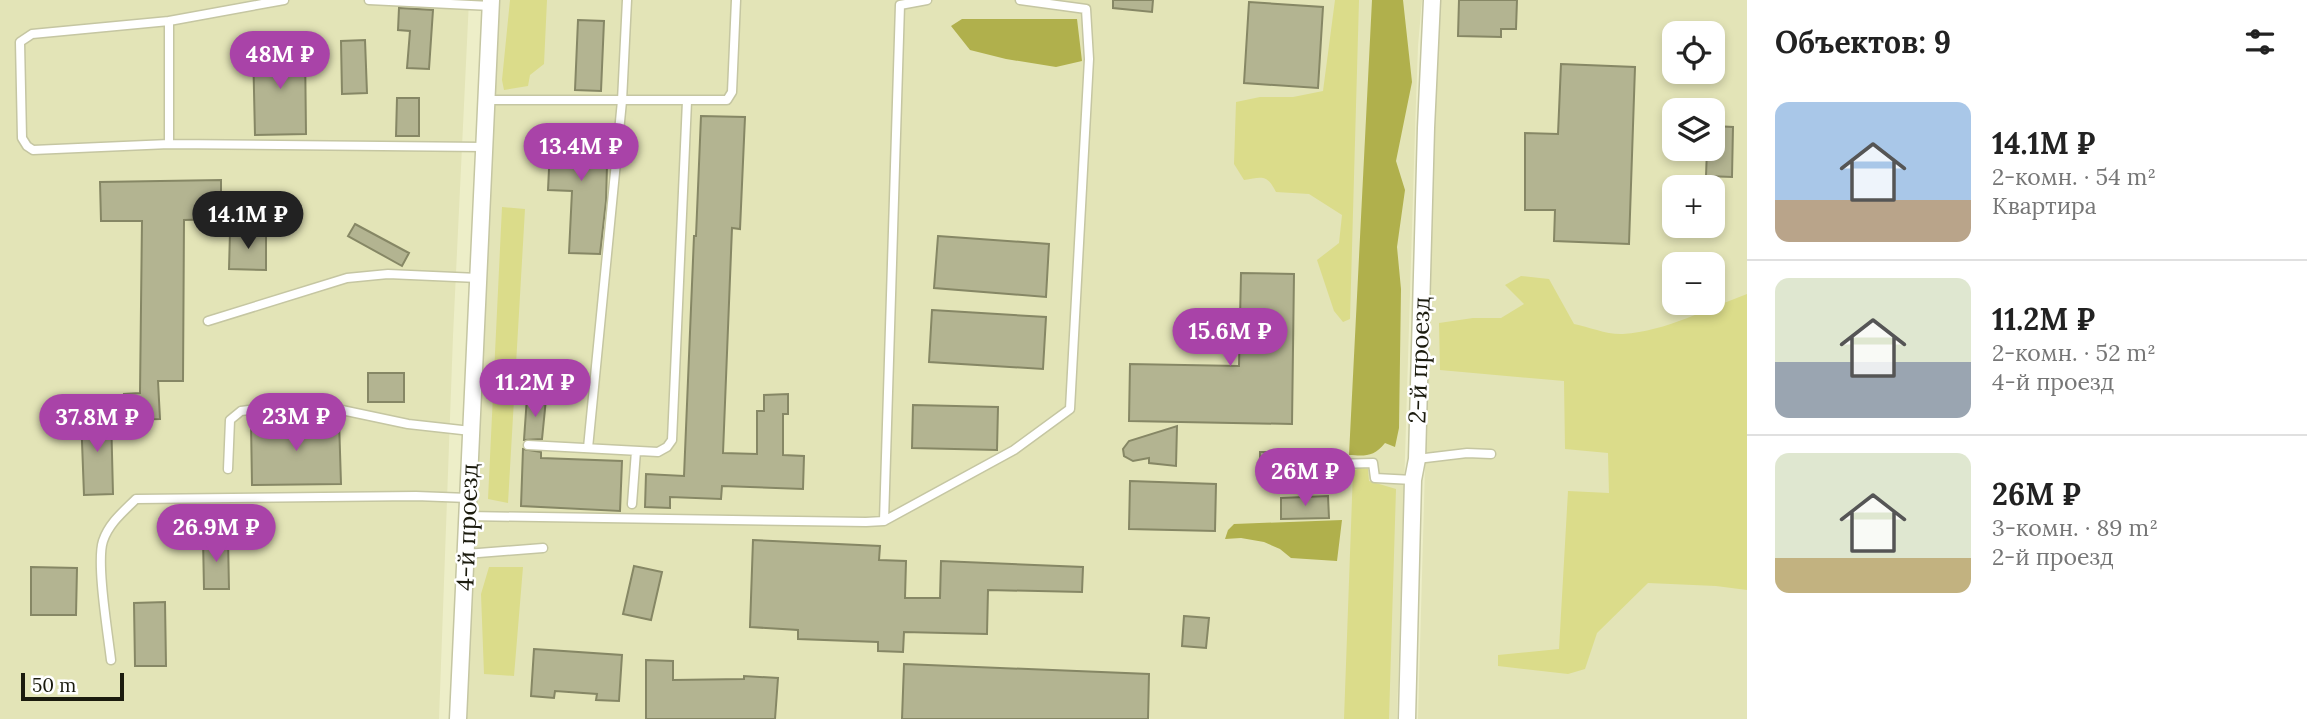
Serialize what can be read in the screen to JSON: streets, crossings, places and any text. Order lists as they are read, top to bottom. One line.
{"streets":{"street":["2-й проезд","4-й проезд"]},"scale_bar":"50 m","page":{"heading":"Объектов: 9","map_buttons":["+","−"],"price":["48M ₽","13.4M ₽","14.1M ₽","15.6M ₽","11.2M ₽","23M ₽","37.8M ₽","26M ₽","26.9M ₽"],"list":[{"name":"14.1M ₽","note":"2-комн. · 54 m² · Квартира"},{"name":"11.2M ₽","note":"2-комн. · 52 m² · 4-й проезд"},{"name":"26M ₽","note":"3-комн. · 89 m² · 2-й проезд"}],"scale":"50 m"}}
